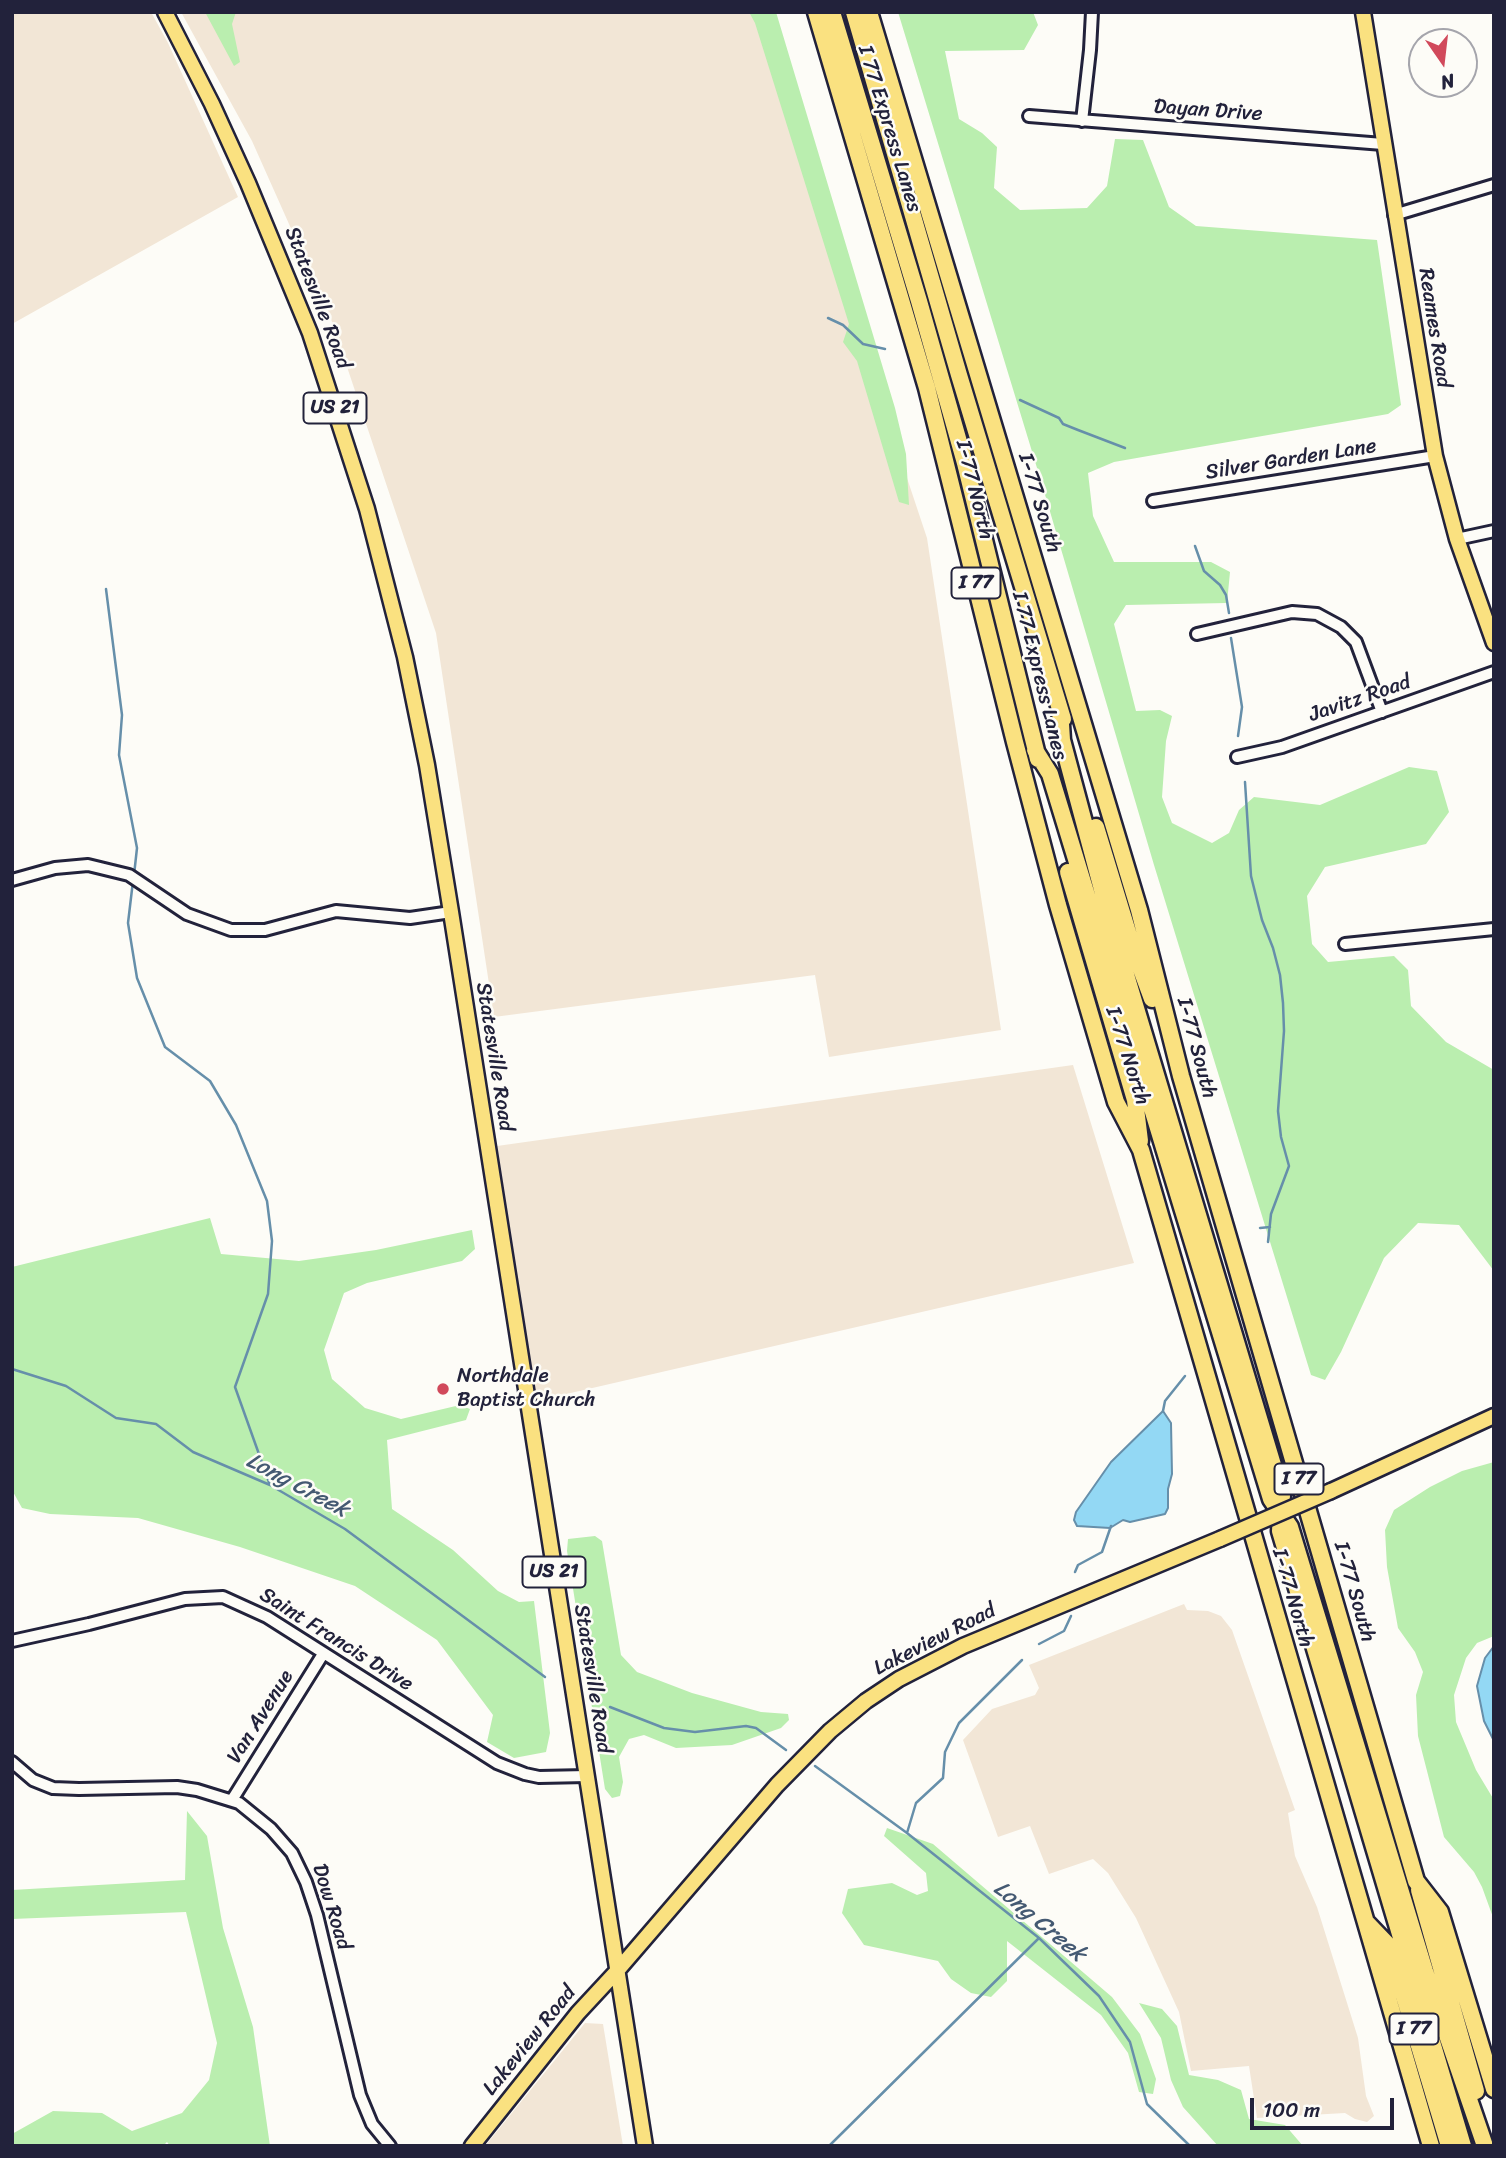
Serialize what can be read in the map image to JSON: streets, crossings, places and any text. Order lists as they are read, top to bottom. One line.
{"streets":{"highway":["I 77 Express Lanes","I-77 North","I-77 South","I 77"],"main road":["Statesville Road","Reames Road","US 21","Lakeview Road"],"street":["Dayan Drive","Silver Garden Lane","Javitz Road","Saint Francis Drive","Van Avenue","Dow Road"]},"crossings":[["Dayan Drive","Reames Road"],["I 77 Express Lanes","I-77 North"],["I 77 Express Lanes","I-77 South"],["Statesville Road","Saint Francis Drive"],["Statesville Road","Lakeview Road"],["Reames Road","Silver Garden Lane"],["I-77 North","I 77"],["I-77 South","I 77"],["Saint Francis Drive","Van Avenue"],["Van Avenue","Dow Road"]],"water":["Long Creek"],"places":["Northdale Baptist Church"],"scale_bar":"100 m","north":"bottom"}
